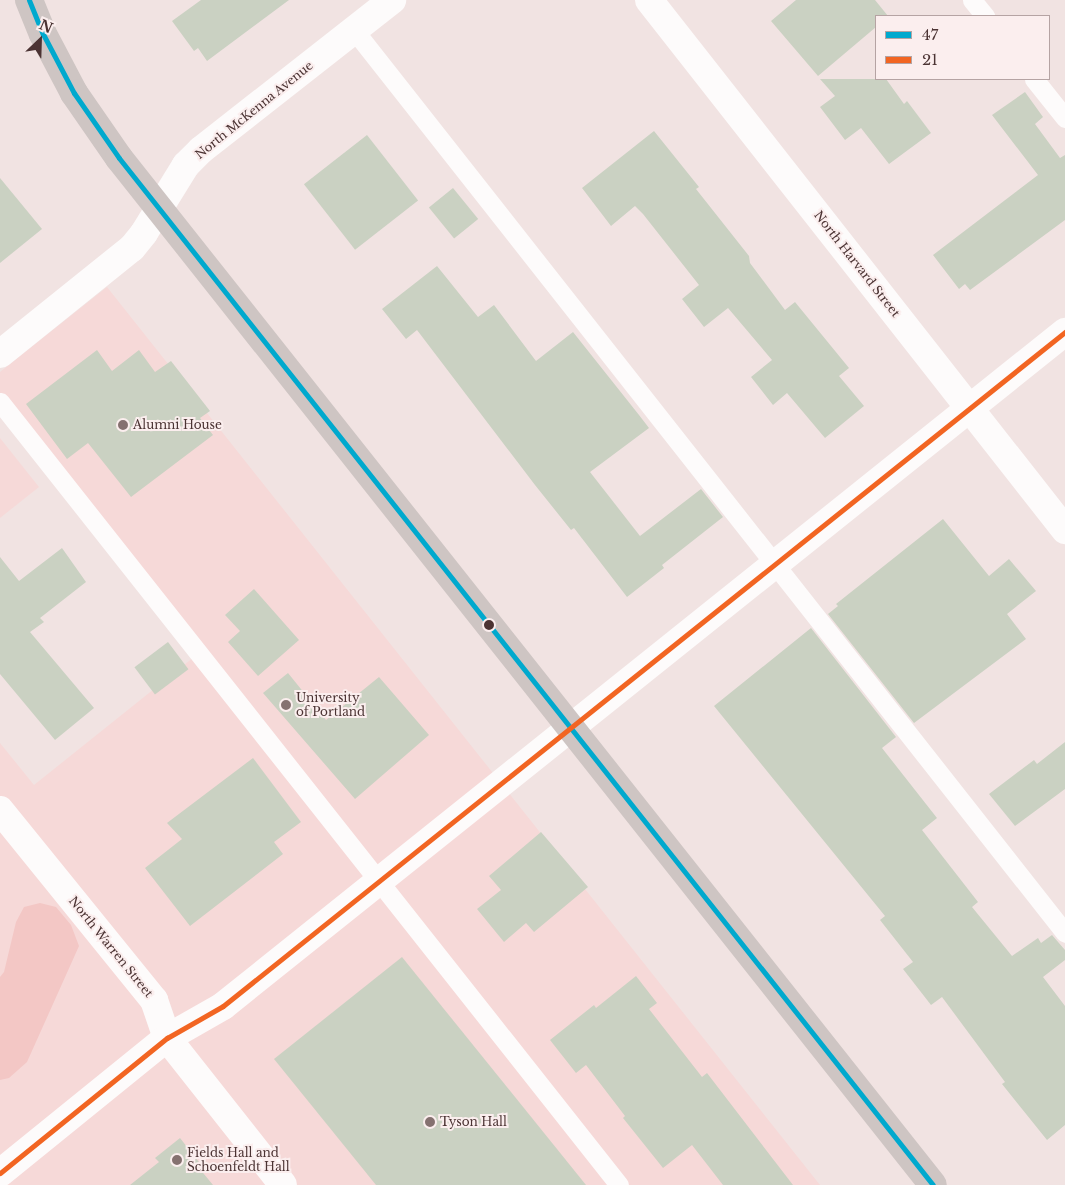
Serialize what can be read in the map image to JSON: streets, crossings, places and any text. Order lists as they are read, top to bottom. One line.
{"streets":{"street":["North McKenna Avenue","North Harvard Street","North Warren Street"]},"places":["Alumni House","University of Portland","Tyson Hall","Fields Hall and Schoenfeldt Hall"],"lines":["transit line 47","transit line 21"],"legend":["47","21"],"north":"top right"}
